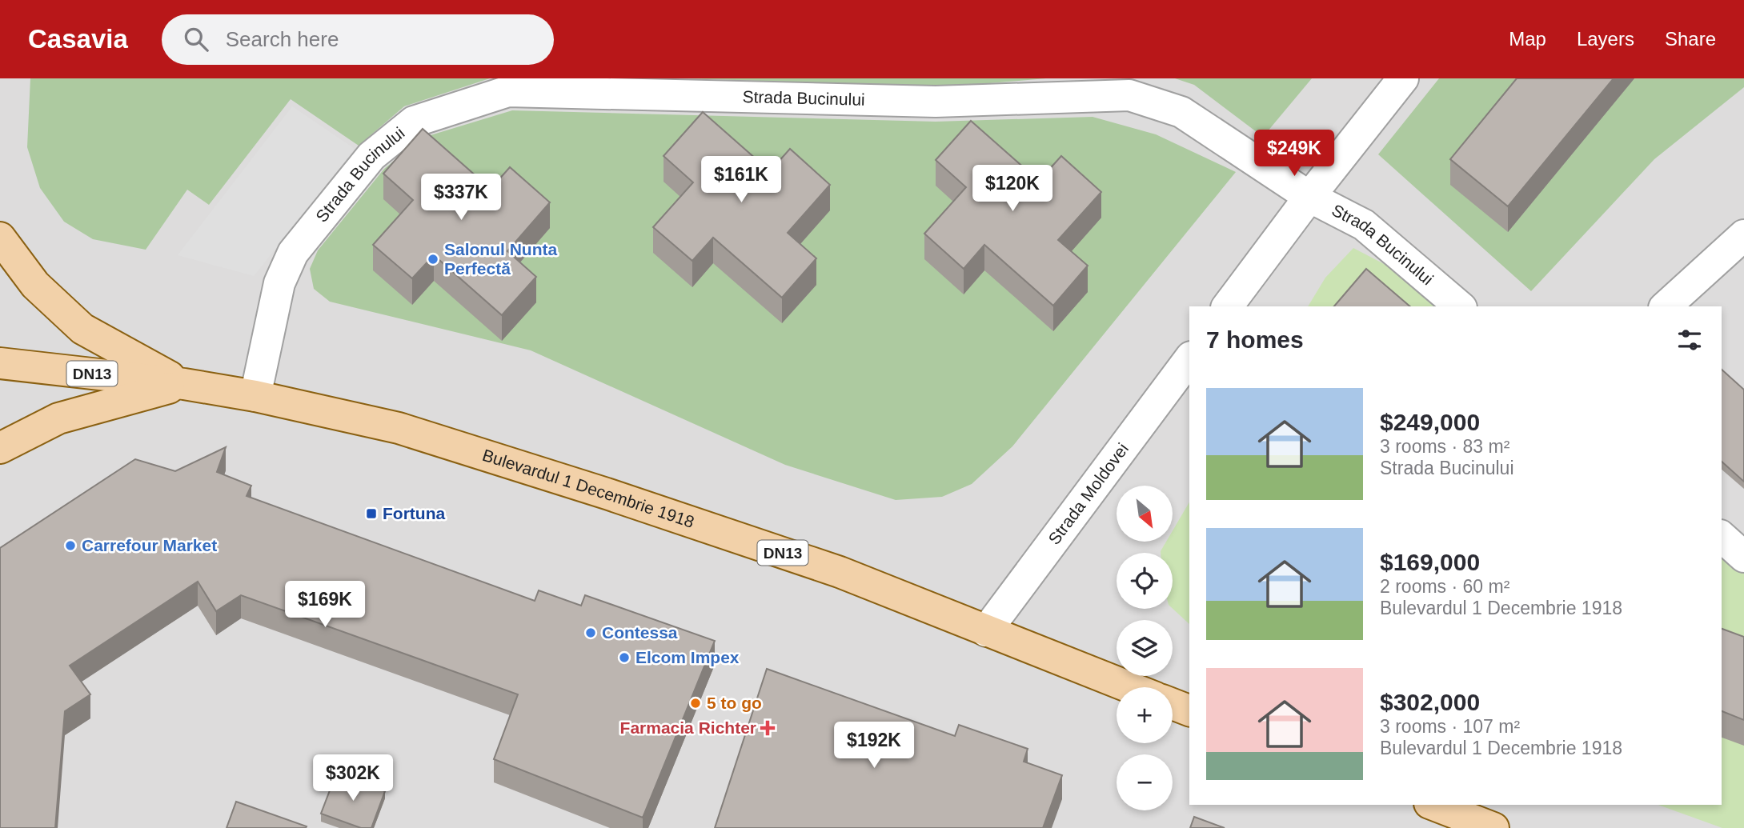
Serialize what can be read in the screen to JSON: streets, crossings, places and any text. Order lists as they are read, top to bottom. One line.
{"streets":{"main road":["DN13","Bulevardul 1 Decembrie 1918"],"street":["Strada Bucinului","Strada Moldovei"]},"crossings":[["Strada Bucinului","Bulevardul 1 Decembrie 1918"],["Bulevardul 1 Decembrie 1918","Strada Moldovei"]],"places":{"other":["Salonul Nunta Perfectă","Carrefour Market","Contessa","Elcom Impex","5 to go"],"transit":["Fortuna"],"health":["Farmacia Richter"]},"north":"bottom right","page":{"header":"Casavia","search":"Search here","nav":["Map","Layers","Share"],"price":["$249K","$161K","$120K","$337K","$169K","$192K","$302K"],"heading":"7 homes","list":[{"name":"$249,000","note":"3 rooms · 83 m² · Strada Bucinului"},{"name":"$169,000","note":"2 rooms · 60 m² · Bulevardul 1 Decembrie 1918"},{"name":"$302,000","note":"3 rooms · 107 m² · Bulevardul 1 Decembrie 1918"}],"map_buttons":["+","−"]}}
